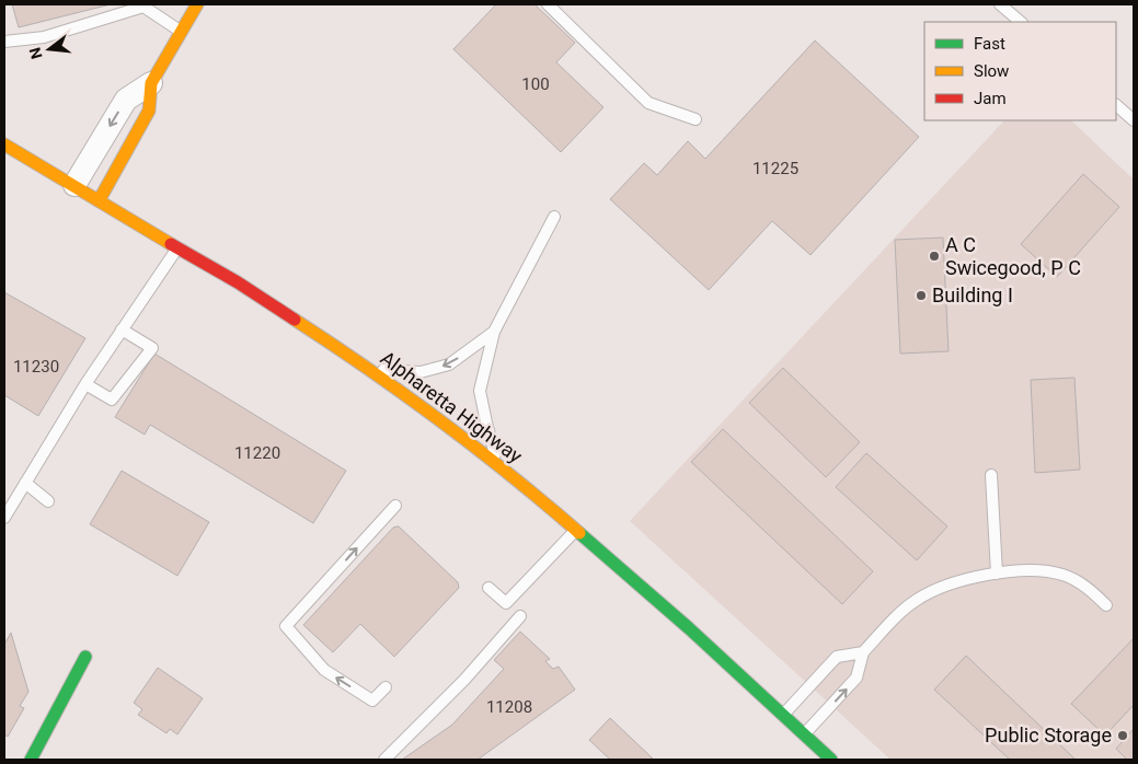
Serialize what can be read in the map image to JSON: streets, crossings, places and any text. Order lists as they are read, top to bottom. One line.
{"streets":{"main road":["Alpharetta Highway"]},"places":["A C Swicegood, P C","Building I","Public Storage"],"house_numbers":["100","11225","11230","11220","11208"],"legend":["Fast","Slow","Jam"],"north":"left"}
